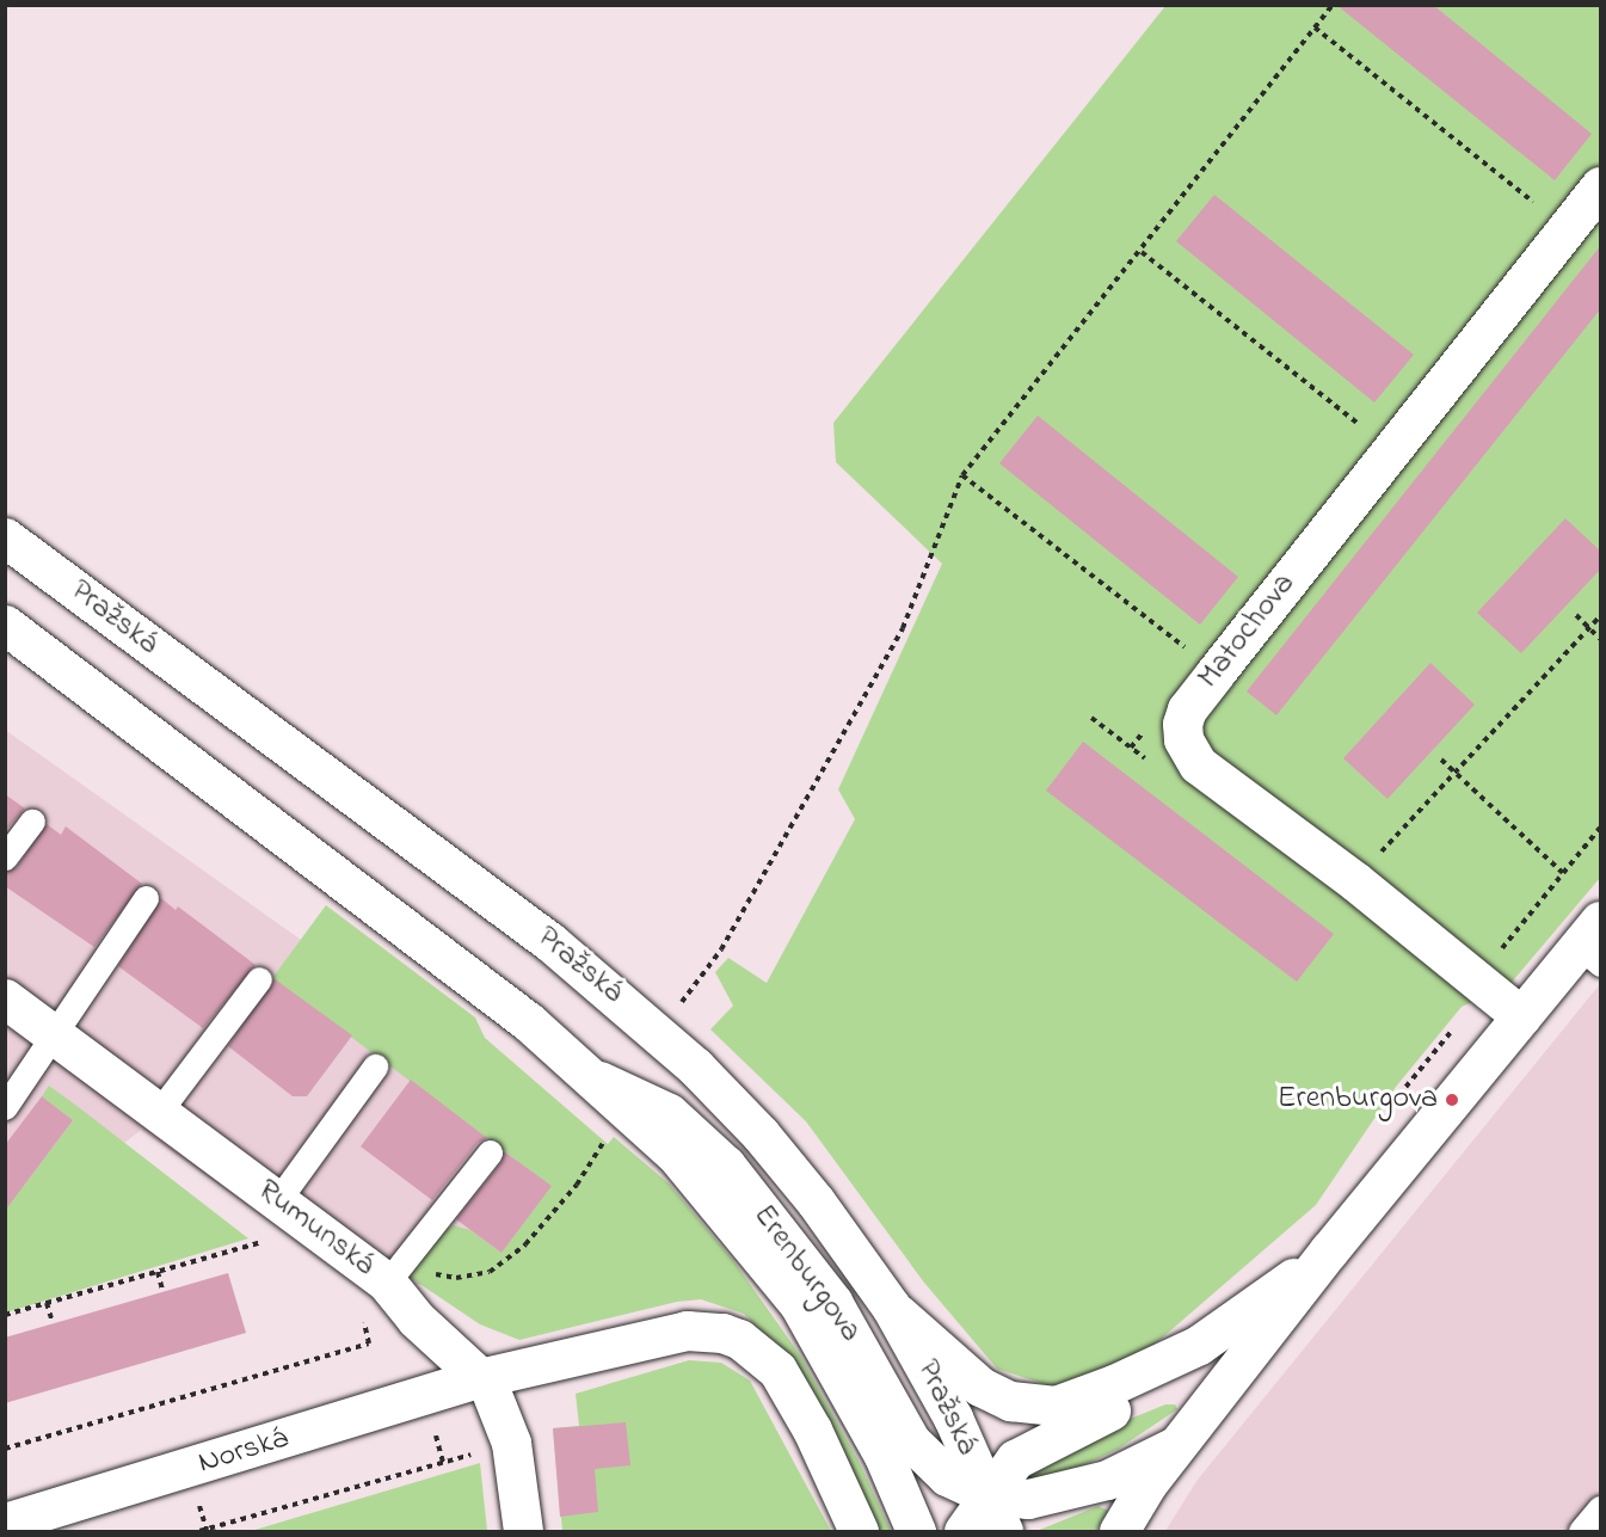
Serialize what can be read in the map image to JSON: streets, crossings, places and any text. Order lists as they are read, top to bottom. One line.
{"streets":{"street":["Pražská","Matochova","Rumunská","Erenburgova","Norská"]},"crossings":[["Pražská","Erenburgova"],["Matochova","Erenburgova"],["Rumunská","Norská"]],"places":["Erenburgova"]}
